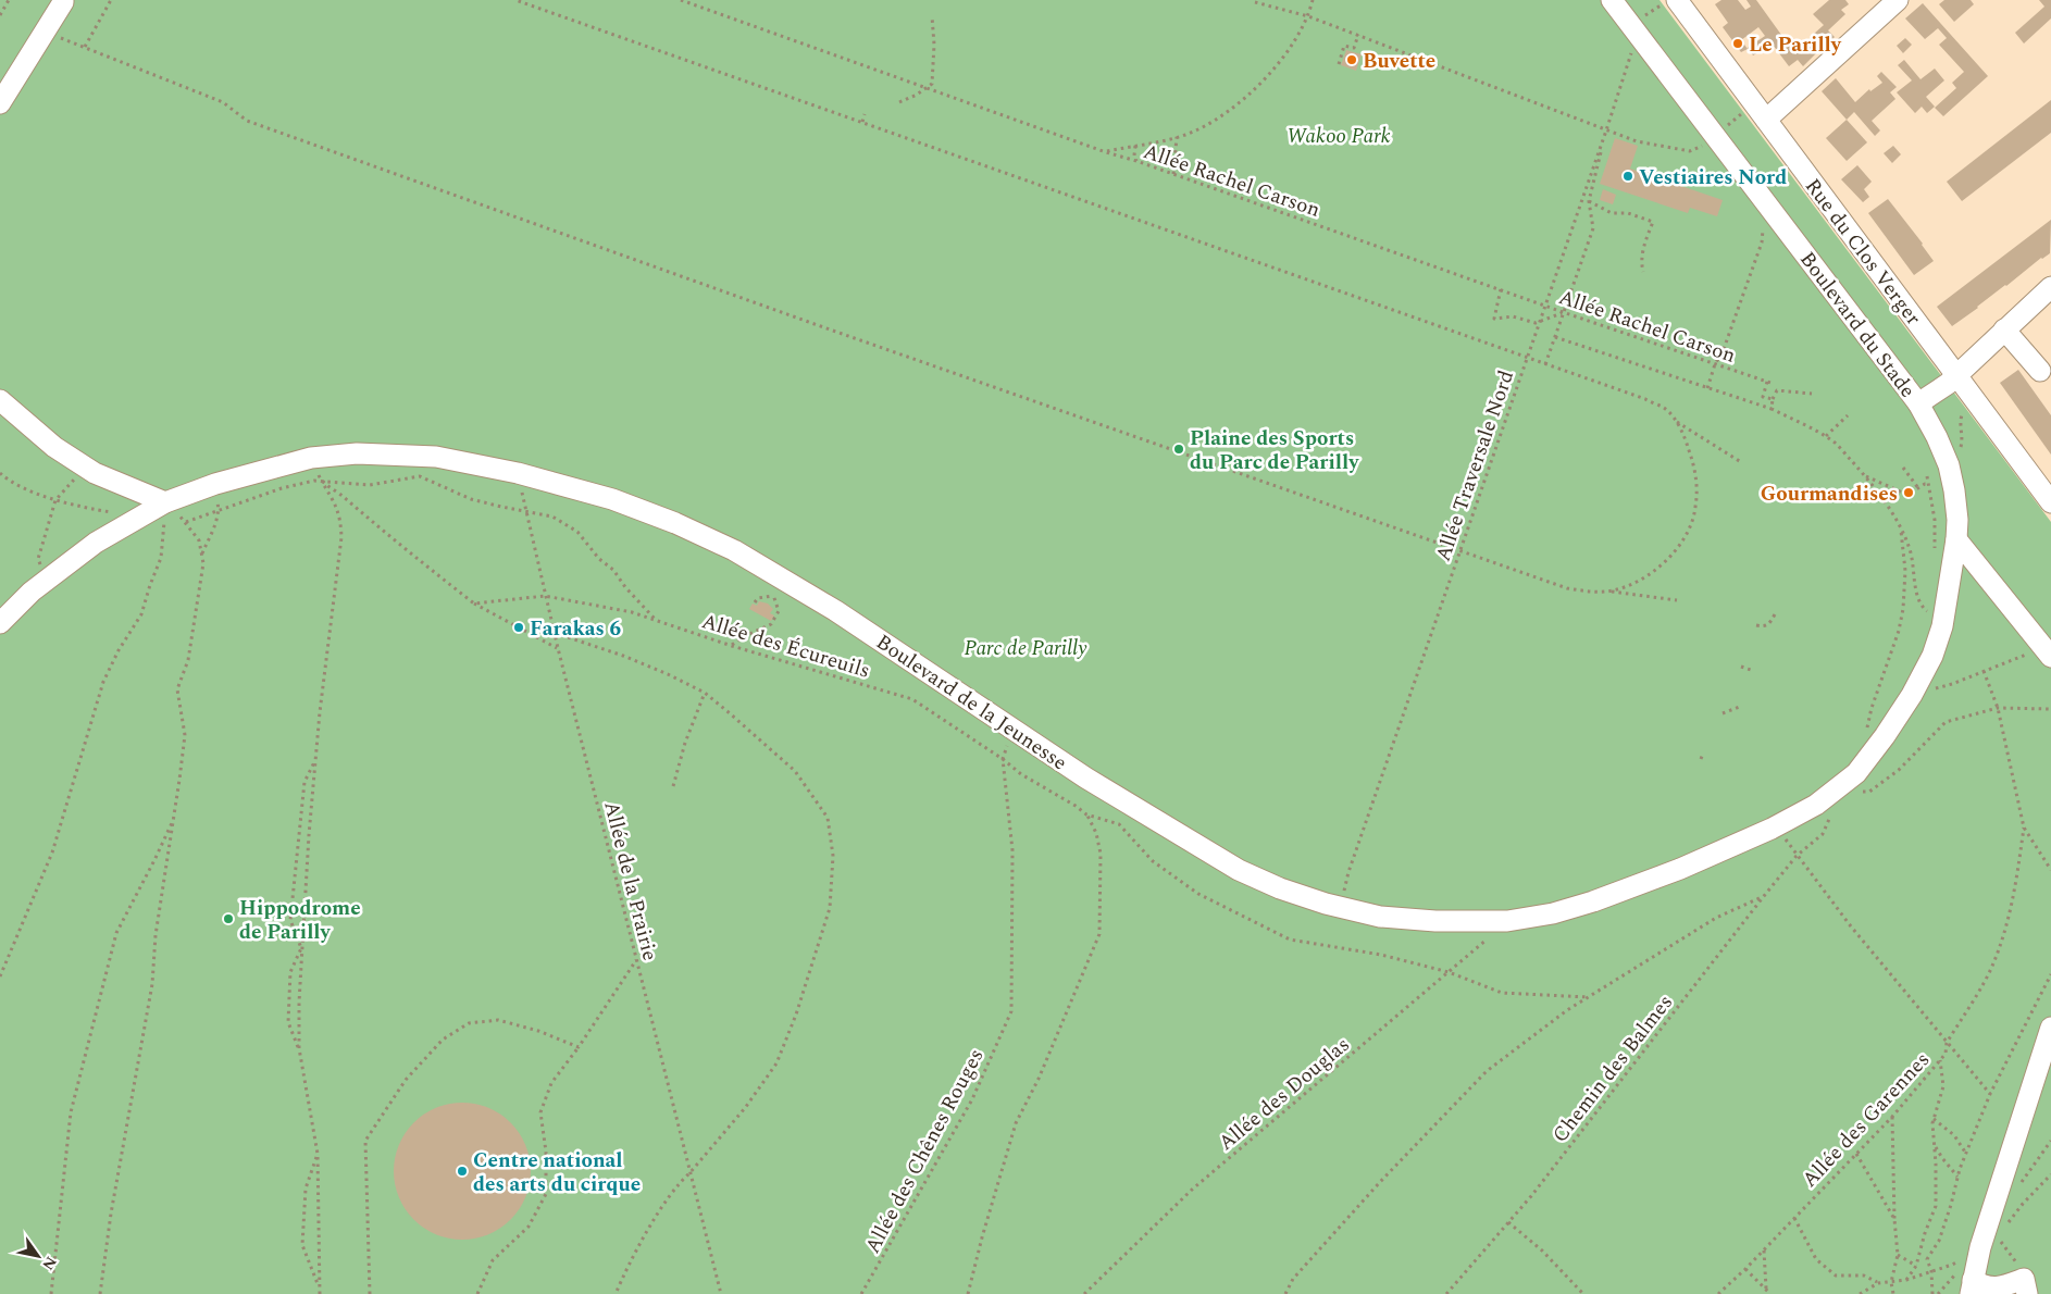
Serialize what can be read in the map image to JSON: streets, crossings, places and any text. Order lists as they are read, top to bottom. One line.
{"streets":{"street":["Rue du Clos Verger","Boulevard du Stade","Boulevard de la Jeunesse"],"path":["Allée Rachel Carson","Allée Traversale Nord","Allée des Écureuils","Allée de la Prairie","Chemin des Balmes","Allée des Douglas","Allée des Garennes","Allée des Chênes Rouges"]},"crossings":[["Allée Rachel Carson","Allée Traversale Nord"],["Boulevard du Stade","Allée Traversale Nord"],["Boulevard du Stade","Boulevard de la Jeunesse"],["Allée Traversale Nord","Boulevard de la Jeunesse"],["Allée des Écureuils","Allée de la Prairie"],["Allée des Écureuils","Allée des Chênes Rouges"],["Boulevard de la Jeunesse","Allée de la Prairie"],["Boulevard de la Jeunesse","Chemin des Balmes"],["Boulevard de la Jeunesse","Allée des Douglas"],["Boulevard de la Jeunesse","Allée des Garennes"],["Boulevard de la Jeunesse","Allée des Chênes Rouges"],["Chemin des Balmes","Allée des Garennes"]],"parks":["Wakoo Park","Parc de Parilly"],"places":["Le Parilly","Buvette","Vestiaires Nord","Plaine des Sports du Parc de Parilly","Gourmandises","Farakas 6","Hippodrome de Parilly","Centre national des arts du cirque"],"north":"bottom right"}
